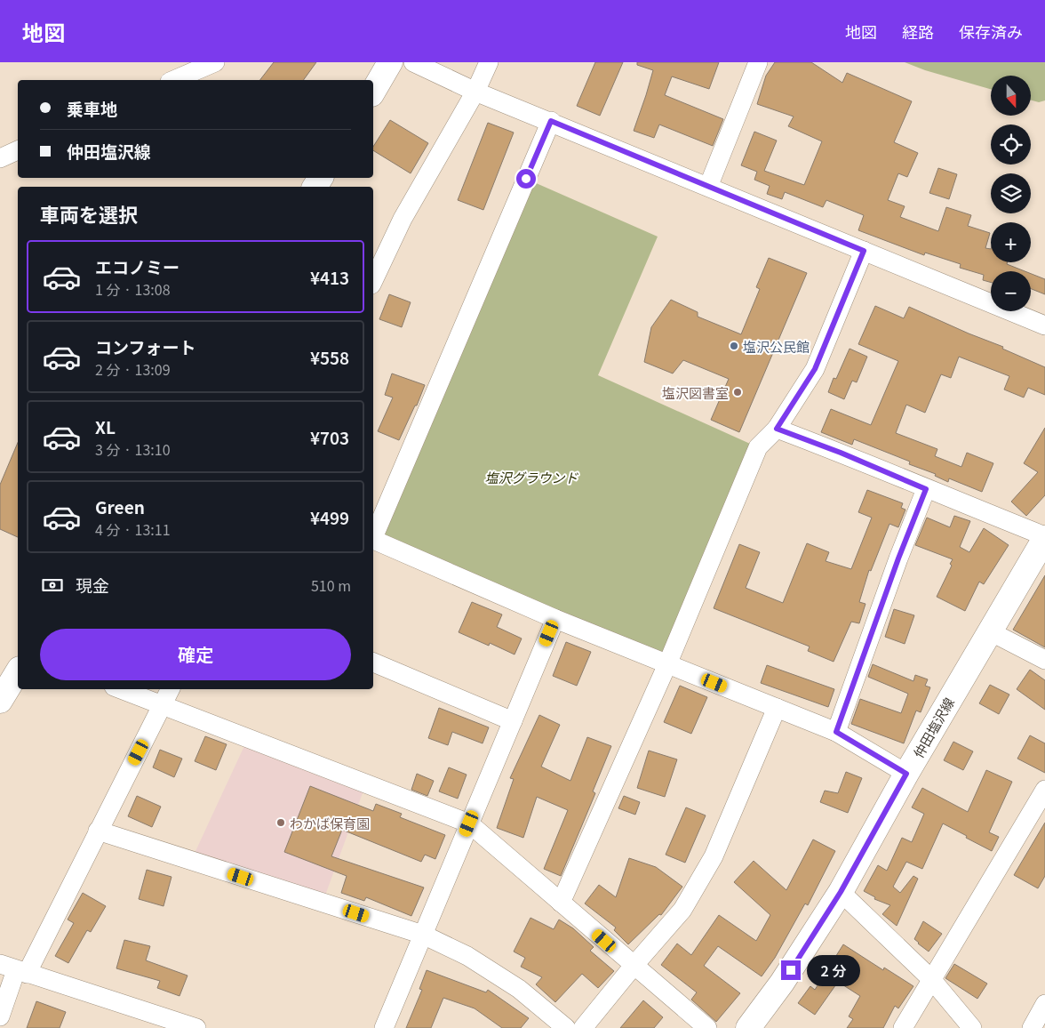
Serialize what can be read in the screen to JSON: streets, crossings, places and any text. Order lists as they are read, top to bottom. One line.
{"streets":{"main road":["仲田塩沢線"]},"parks":["塩沢グラウンド"],"places":["塩沢公民館","塩沢図書室","わかば保育園"],"north":"bottom","page":{"header":"地図","nav":["地図","経路","保存済み"],"map_buttons":["+","−"],"banner":["乗車地","仲田塩沢線"],"heading":"車両を選択","list":[{"name":"エコノミー","note":"1 分 · 13:08","value":"¥413"},{"name":"コンフォート","note":"2 分 · 13:09","value":"¥558"},{"name":"XL","note":"3 分 · 13:10","value":"¥703"},{"name":"Green","note":"4 分 · 13:11","value":"¥499"}],"pay":["現金","510 m"],"buttons":"確定","bubble":"2 分"}}
